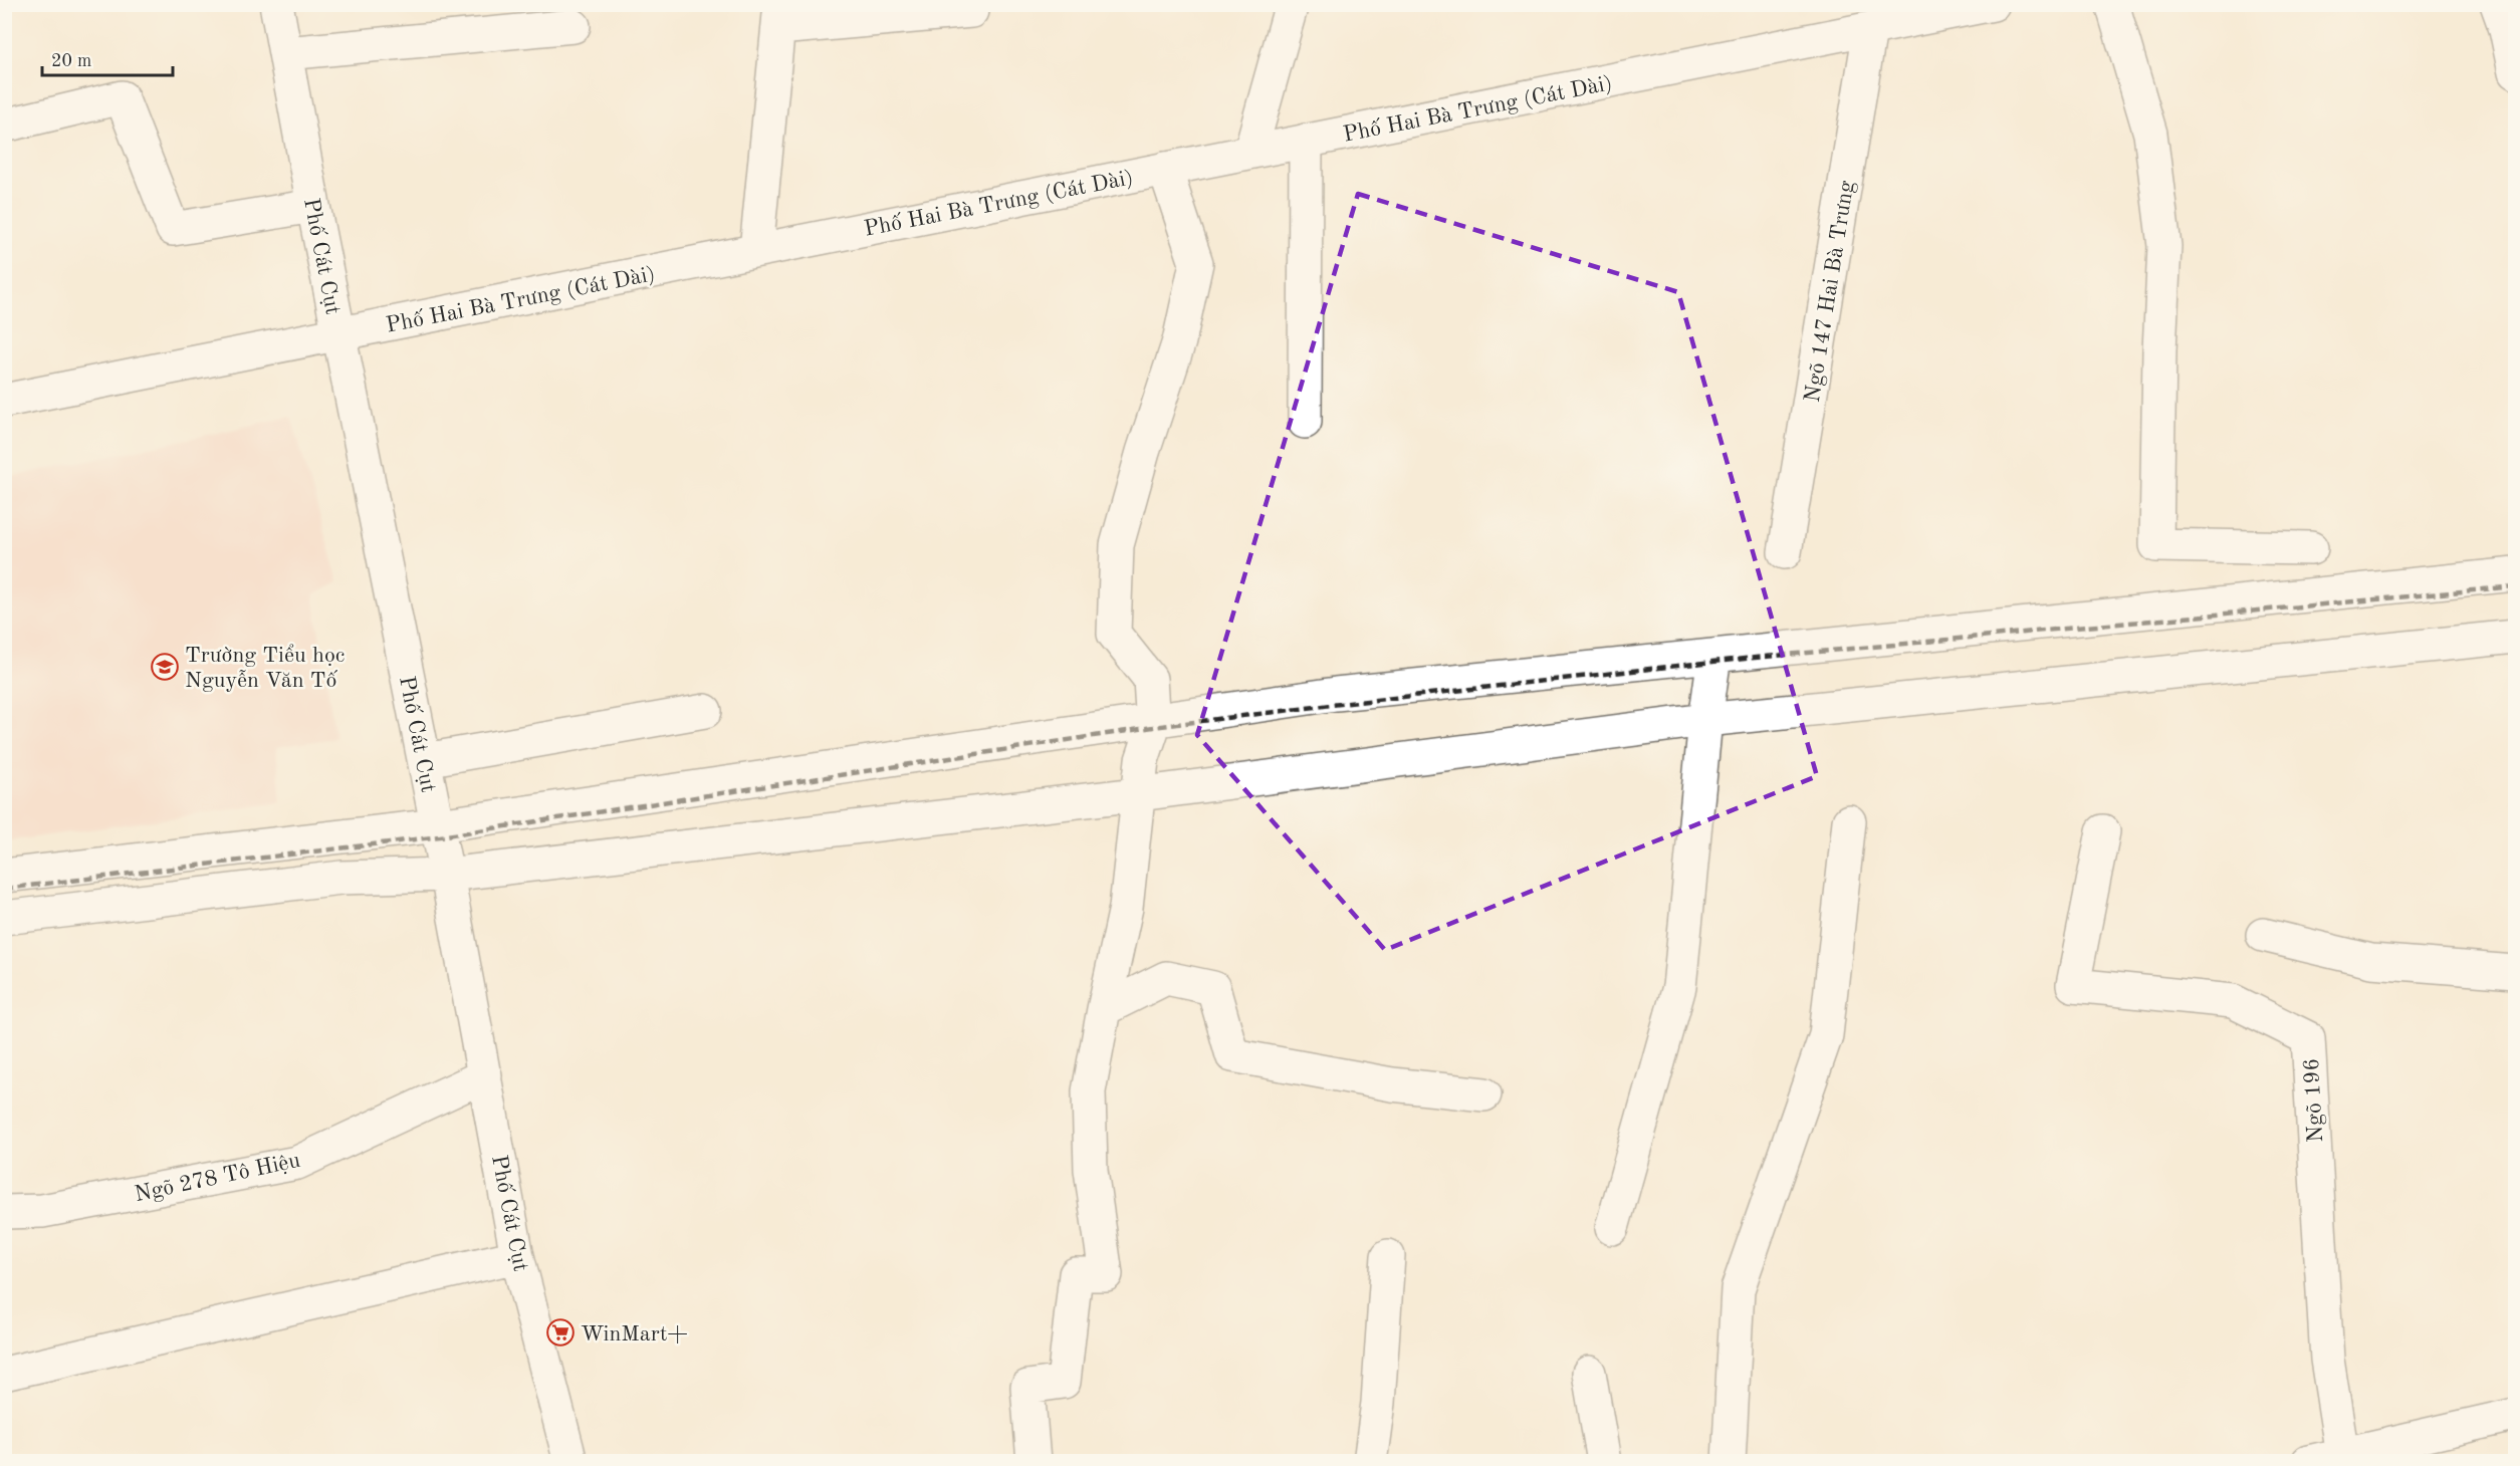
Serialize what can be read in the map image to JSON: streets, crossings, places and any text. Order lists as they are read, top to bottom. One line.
{"streets":{"main road":["Phố Hai Bà Trưng (Cát Dài)","Phố Cát Cụt","Ngõ 147 Hai Bà Trưng","Ngõ 196","Ngõ 278 Tô Hiệu"]},"crossings":[["Phố Hai Bà Trưng (Cát Dài)","Phố Cát Cụt"],["Phố Hai Bà Trưng (Cát Dài)","Ngõ 147 Hai Bà Trưng"],["Phố Cát Cụt","Ngõ 278 Tô Hiệu"]],"places":{"school or university":["Trường Tiểu học Nguyễn Văn Tố"],"supermarket":["WinMart+"]},"scale_bar":"20 m"}
